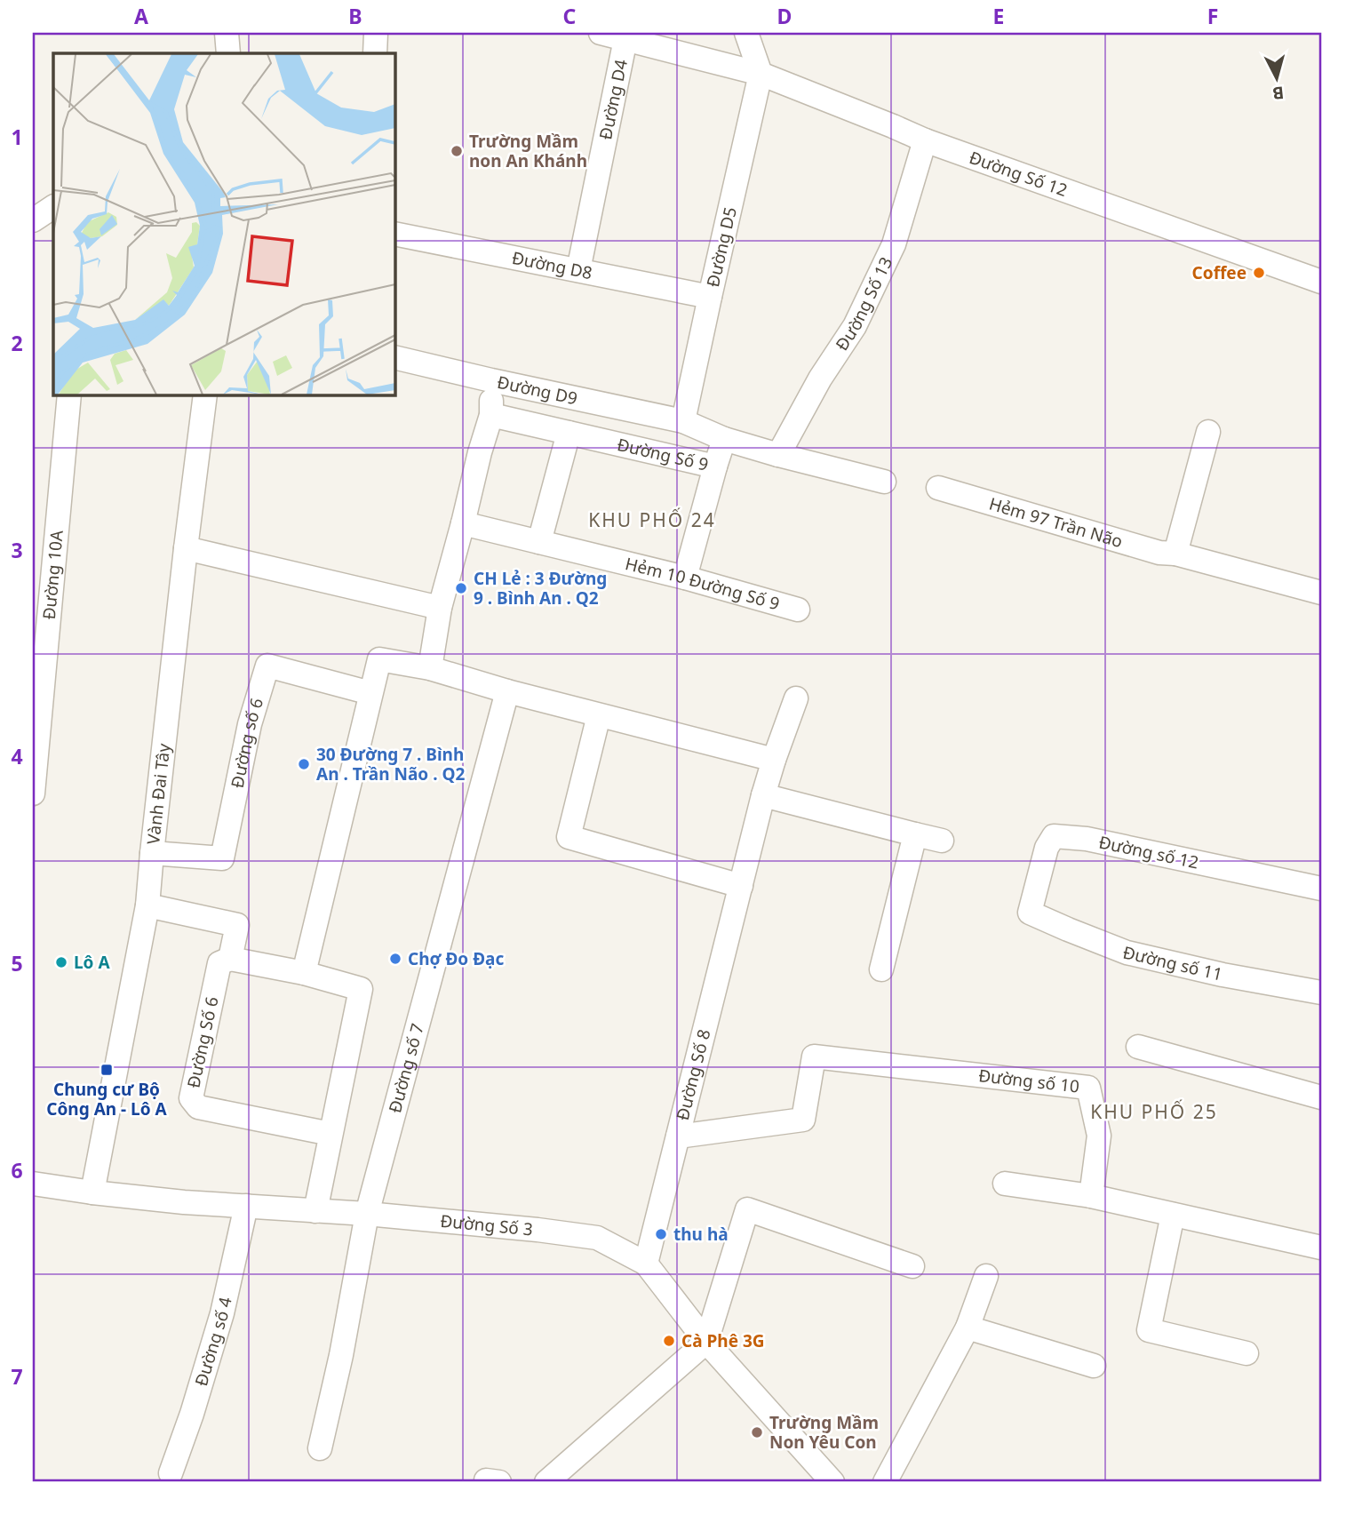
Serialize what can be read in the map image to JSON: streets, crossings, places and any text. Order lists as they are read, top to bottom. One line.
{"streets":{"street":["Đường D4","Đường Số 12","Đường D5","Đường D8","Đường Số 13","Đường D9","Đường Số 9","Hẻm 97 Trần Não","Đường 10A","Hẻm 10 Đường Số 9","Đường số 6","Vành Đai Tây","Đường số 12","Đường số 11","Đường Số 6","Đường số 7","Đường Số 8","Đường số 10","Đường Số 3","Đường số 4"]},"crossings":[["Đường D4","Đường Số 12"],["Đường D4","Đường D5"],["Đường D4","Đường D8"],["Đường Số 12","Đường D5"],["Đường Số 12","Đường Số 13"],["Đường D5","Đường D8"],["Đường D5","Đường D9"],["Đường Số 13","Đường Số 9"],["Đường D9","Đường Số 9"],["Đường số 6","Vành Đai Tây"],["Vành Đai Tây","Đường Số 3"],["Đường số 12","Đường số 11"],["Đường số 7","Đường Số 3"],["Đường Số 8","Đường số 10"],["Đường Số 8","Đường Số 3"],["Đường Số 3","Đường số 4"]],"districts":["KHU PHỐ 24","KHU PHỐ 25"],"places":{"other":["Trường Mầm non An Khánh","Coffee","CH Lẻ : 3 Đường 9 . Bình An . Q2","30 Đường 7 . Bình An . Trần Não . Q2","Chợ Đo Đạc","Lô A","thu hà","Cà Phê 3G","Trường Mầm Non Yêu Con"],"transit":["Chung cư Bộ Công An - Lô A"]},"north":"bottom","grid":{"columns":["A","B","C","D","E","F"],"rows":["1","2","3","4","5","6","7"]}}
